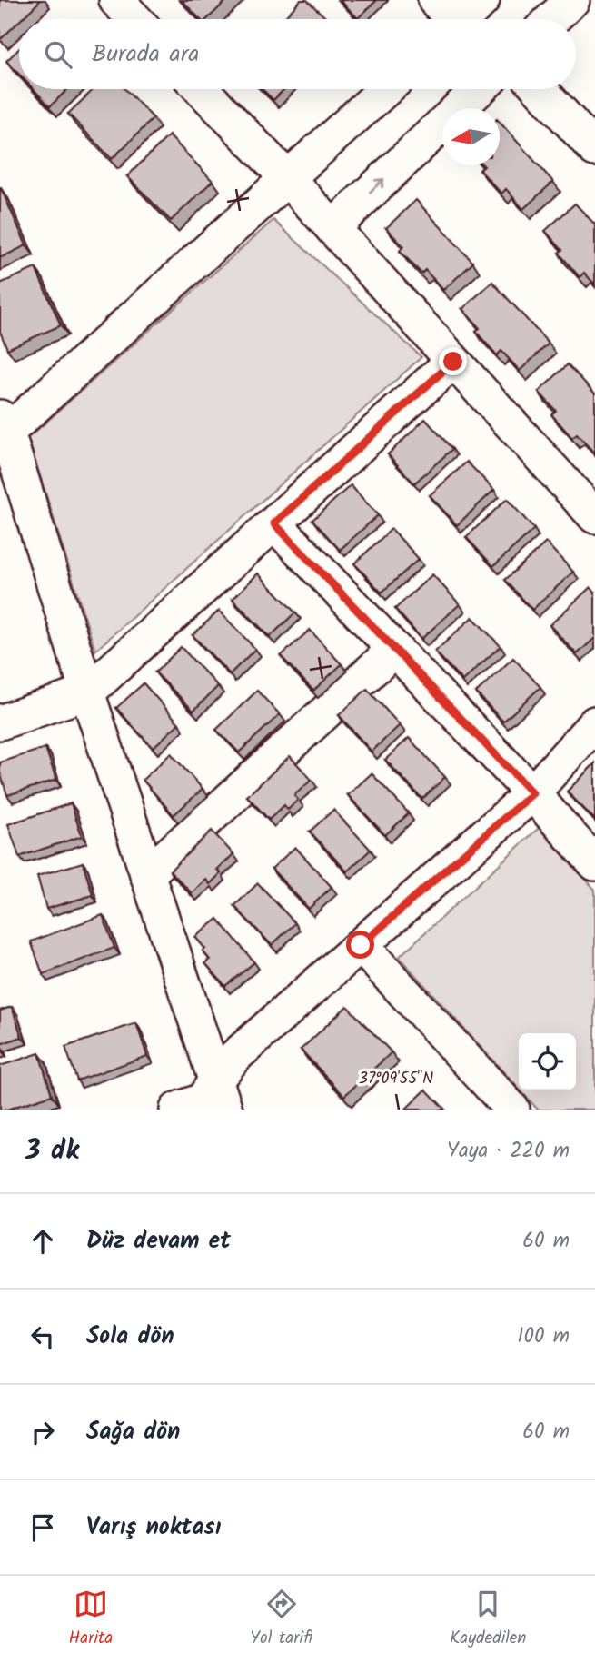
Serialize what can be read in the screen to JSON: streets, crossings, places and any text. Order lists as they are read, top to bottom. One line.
{"north":"left","page":{"search":"Burada ara","heading":["3 dk","Yaya · 220 m"],"list":[["Düz devam et","60 m"],["Sola dön","100 m"],["Sağa dön","60 m"],"Varış noktası"],"nav":["Harita","Yol tarifi","Kaydedilen"]},"coordinates":["37°09'55\"N"]}
